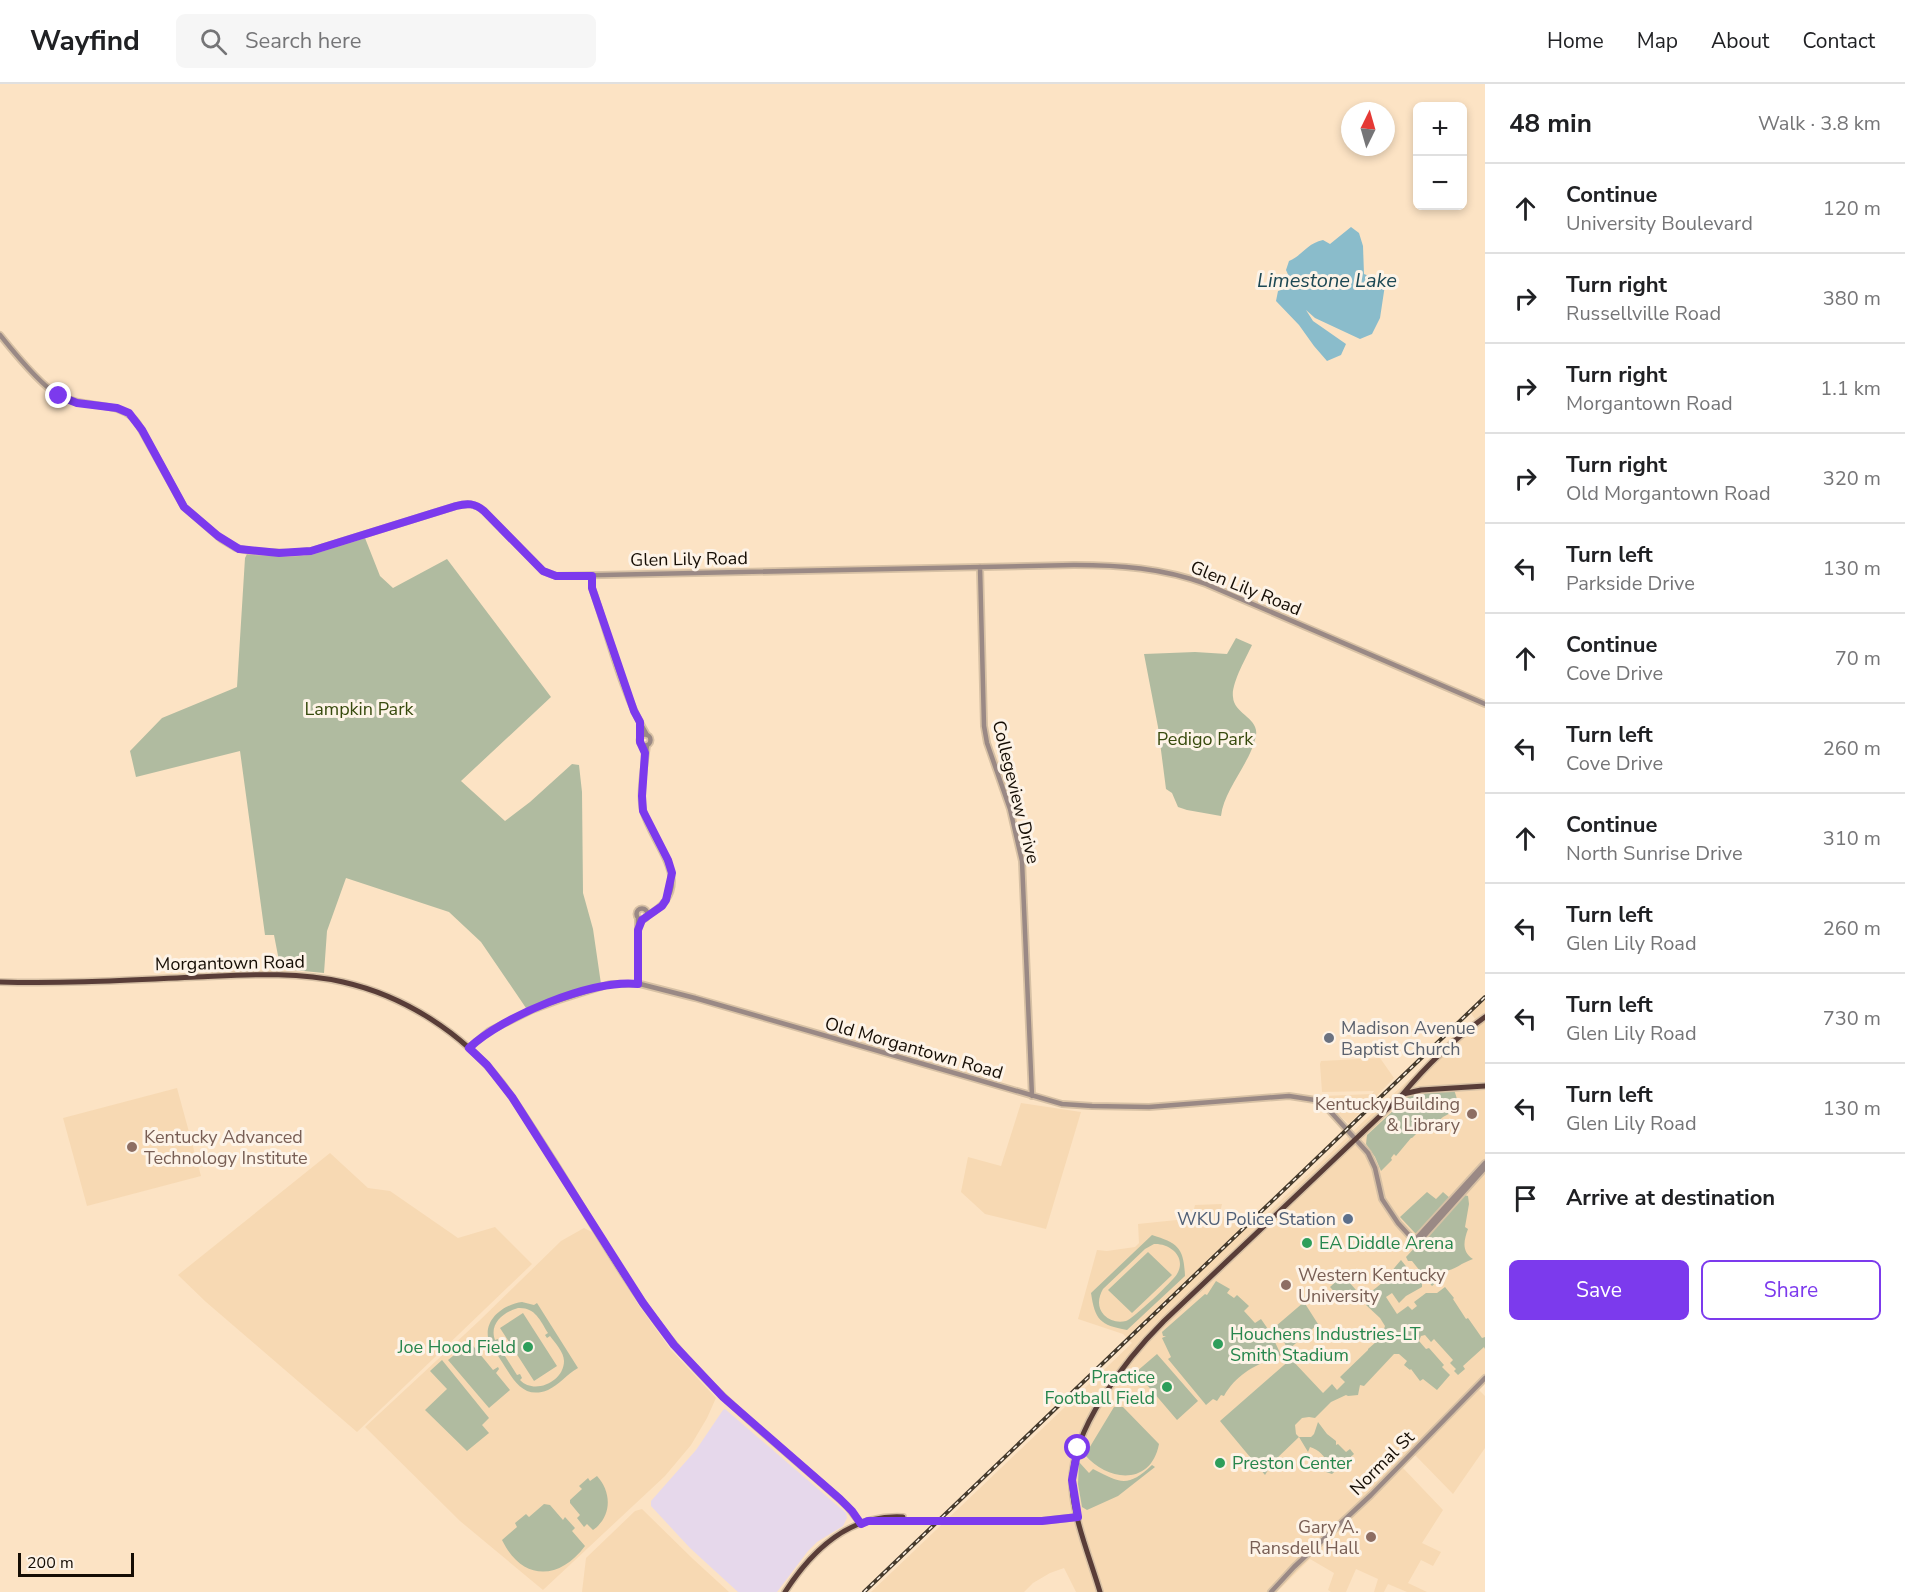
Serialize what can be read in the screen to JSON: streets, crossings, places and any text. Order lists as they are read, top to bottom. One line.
{"streets":{"main road":["Morgantown Road"],"street":["Glen Lily Road","Collegeview Drive","Old Morgantown Road","Normal St"]},"crossings":[["Glen Lily Road","Collegeview Drive"],["Collegeview Drive","Old Morgantown Road"],["Morgantown Road","Old Morgantown Road"]],"water":["Limestone Lake"],"parks":["Lampkin Park","Pedigo Park"],"places":["Madison Avenue Baptist Church","Kentucky Building & Library","Kentucky Advanced Technology Institute","WKU Police Station","EA Diddle Arena","Western Kentucky University","Houchens Industries-LT Smith Stadium","Joe Hood Field","Practice Football Field","Preston Center","Gary A. Ransdell Hall"],"scale_bar":"200 m","north":"top","page":{"header":"Wayfind","search":"Search here","nav":["Home","Map","About","Contact"],"heading":["48 min","Walk · 3.8 km"],"map_buttons":["+","−"],"list":[["Continue","University Boulevard","120 m"],["Turn right","Russellville Road","380 m"],["Turn right","Morgantown Road","1.1 km"],["Turn right","Old Morgantown Road","320 m"],["Turn left","Parkside Drive","130 m"],["Continue","Cove Drive","70 m"],["Turn left","Cove Drive","260 m"],["Continue","North Sunrise Drive","310 m"],["Turn left","Glen Lily Road","260 m"],["Turn left","Glen Lily Road","730 m"],["Turn left","Glen Lily Road","130 m"],"Arrive at destination"],"buttons":["Save","Share"],"scale":"200 m"}}
